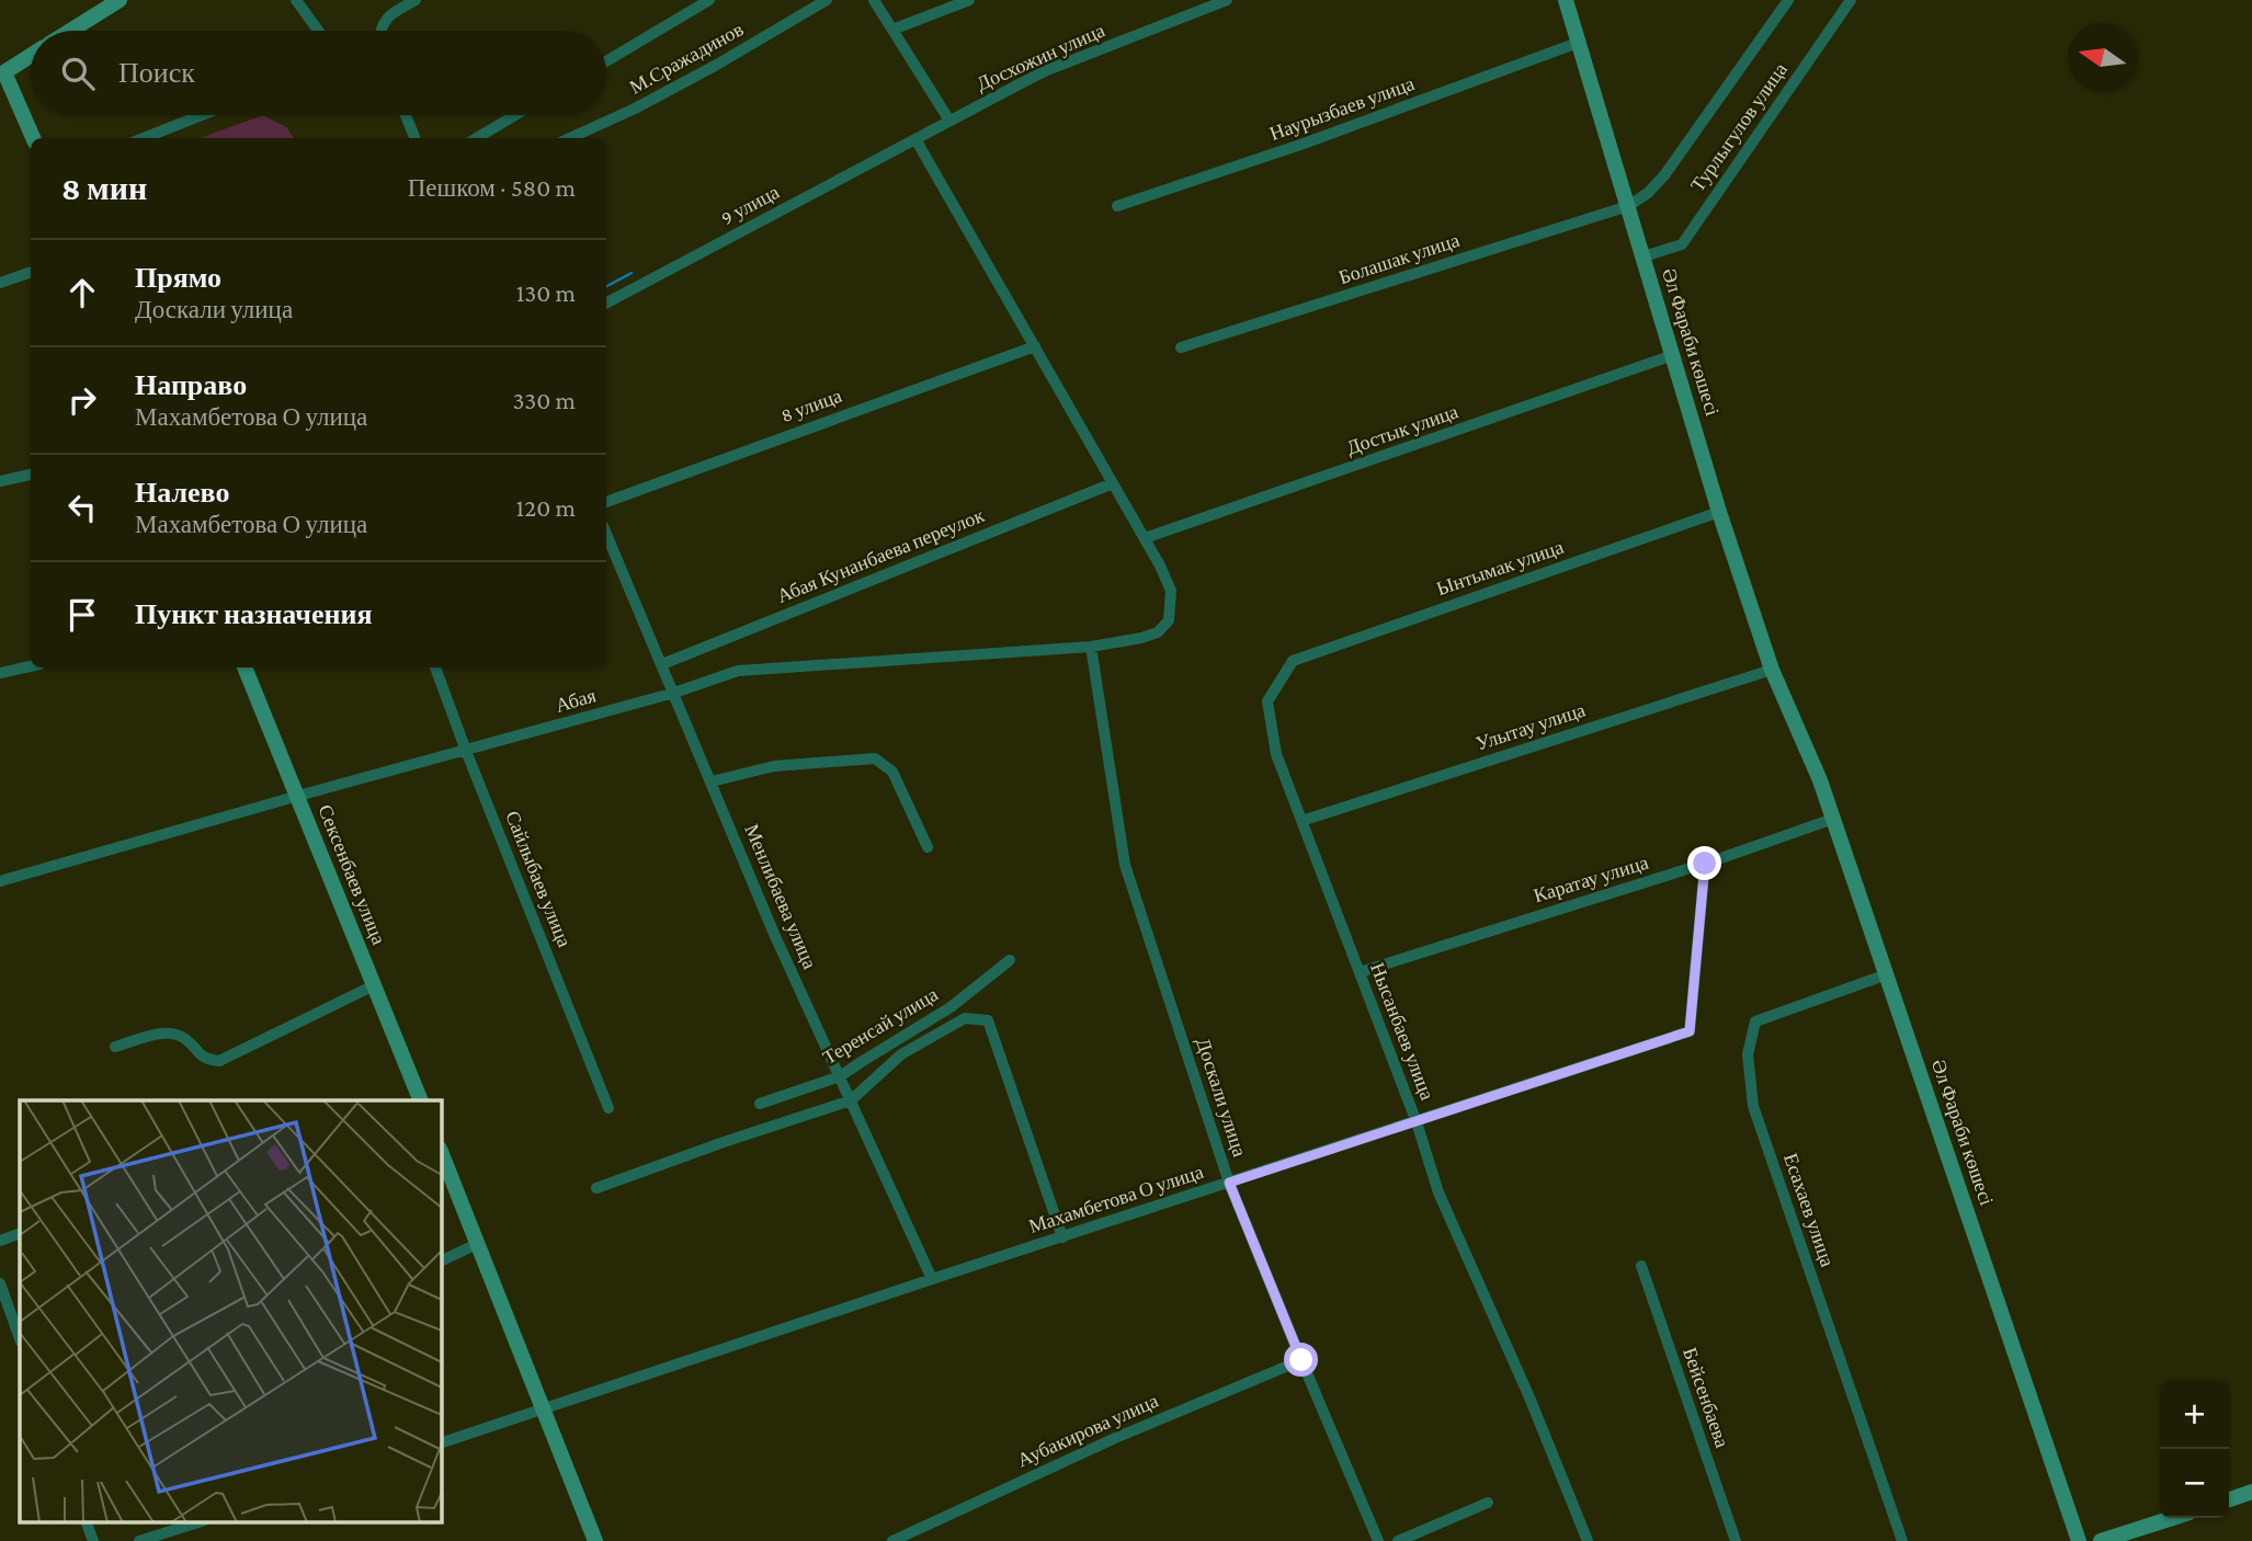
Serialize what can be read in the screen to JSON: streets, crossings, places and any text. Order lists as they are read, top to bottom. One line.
{"streets":{"street":["Досхожин улица","М.Сражадинов","Наурызбаев улица","Турлыгулов улица","9 улица","Болашак улица","Әл Фараби көшесі","8 улица","Достык улица","Абая Кунанбаева переулок","Ынтымак улица","Абая","Улытау улица","Сексенбаев улица","Сайлыбаев улица","Каратау улица","Менлибаева улица","Теренсай улица","Нысанбаев улица","Доскали улица","Махамбетова О улица","Есахаев улица","Бейсенбаева","Аубакирова улица"]},"crossings":[["Досхожин улица","9 улица"],["Наурызбаев улица","Әл Фараби көшесі"],["Турлыгулов улица","Болашак улица"],["Турлыгулов улица","Әл Фараби көшесі"],["Болашак улица","Әл Фараби көшесі"],["Әл Фараби көшесі","Достык улица"],["Әл Фараби көшесі","Ынтымак улица"],["Әл Фараби көшесі","Улытау улица"],["Әл Фараби көшесі","Каратау улица"],["Әл Фараби көшесі","Есахаев улица"],["Достык улица","Абая"],["Абая Кунанбаева переулок","Менлибаева улица"],["Ынтымак улица","Нысанбаев улица"],["Абая","Сексенбаев улица"],["Абая","Сайлыбаев улица"],["Абая","Менлибаева улица"],["Абая","Доскали улица"],["Улытау улица","Нысанбаев улица"],["Каратау улица","Нысанбаев улица"],["Каратау улица","Махамбетова О улица"],["Менлибаева улица","Теренсай улица"],["Менлибаева улица","Махамбетова О улица"],["Нысанбаев улица","Махамбетова О улица"],["Доскали улица","Махамбетова О улица"],["Доскали улица","Аубакирова улица"]],"north":"left","page":{"search":"Поиск","heading":["8 мин","Пешком · 580 m"],"list":[["Прямо","Доскали улица","130 m"],["Направо","Махамбетова О улица","330 m"],["Налево","Махамбетова О улица","120 m"],"Пункт назначения"],"map_buttons":["+","−"]}}
